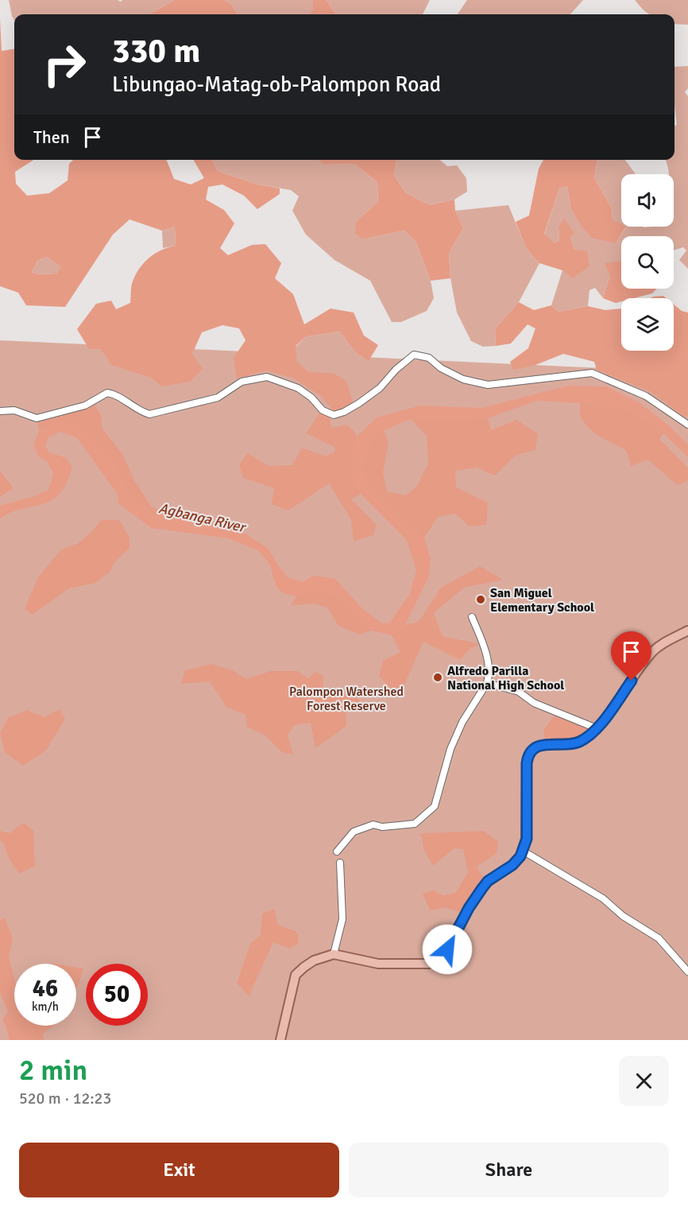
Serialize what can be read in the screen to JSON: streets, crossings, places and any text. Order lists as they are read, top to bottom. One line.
{"water":["Agbanga River"],"parks":["Palompon Watershed Forest Reserve"],"places":["San Miguel Elementary School","Alfredo Parilla National High School"],"page":{"turn":["330 m","Libungao-Matag-ob-Palompon Road"],"then":"Then","speed":"46 km/h","limit":"50","heading":["2 min","520 m · 12:23"],"buttons":["Exit","Share"]}}
